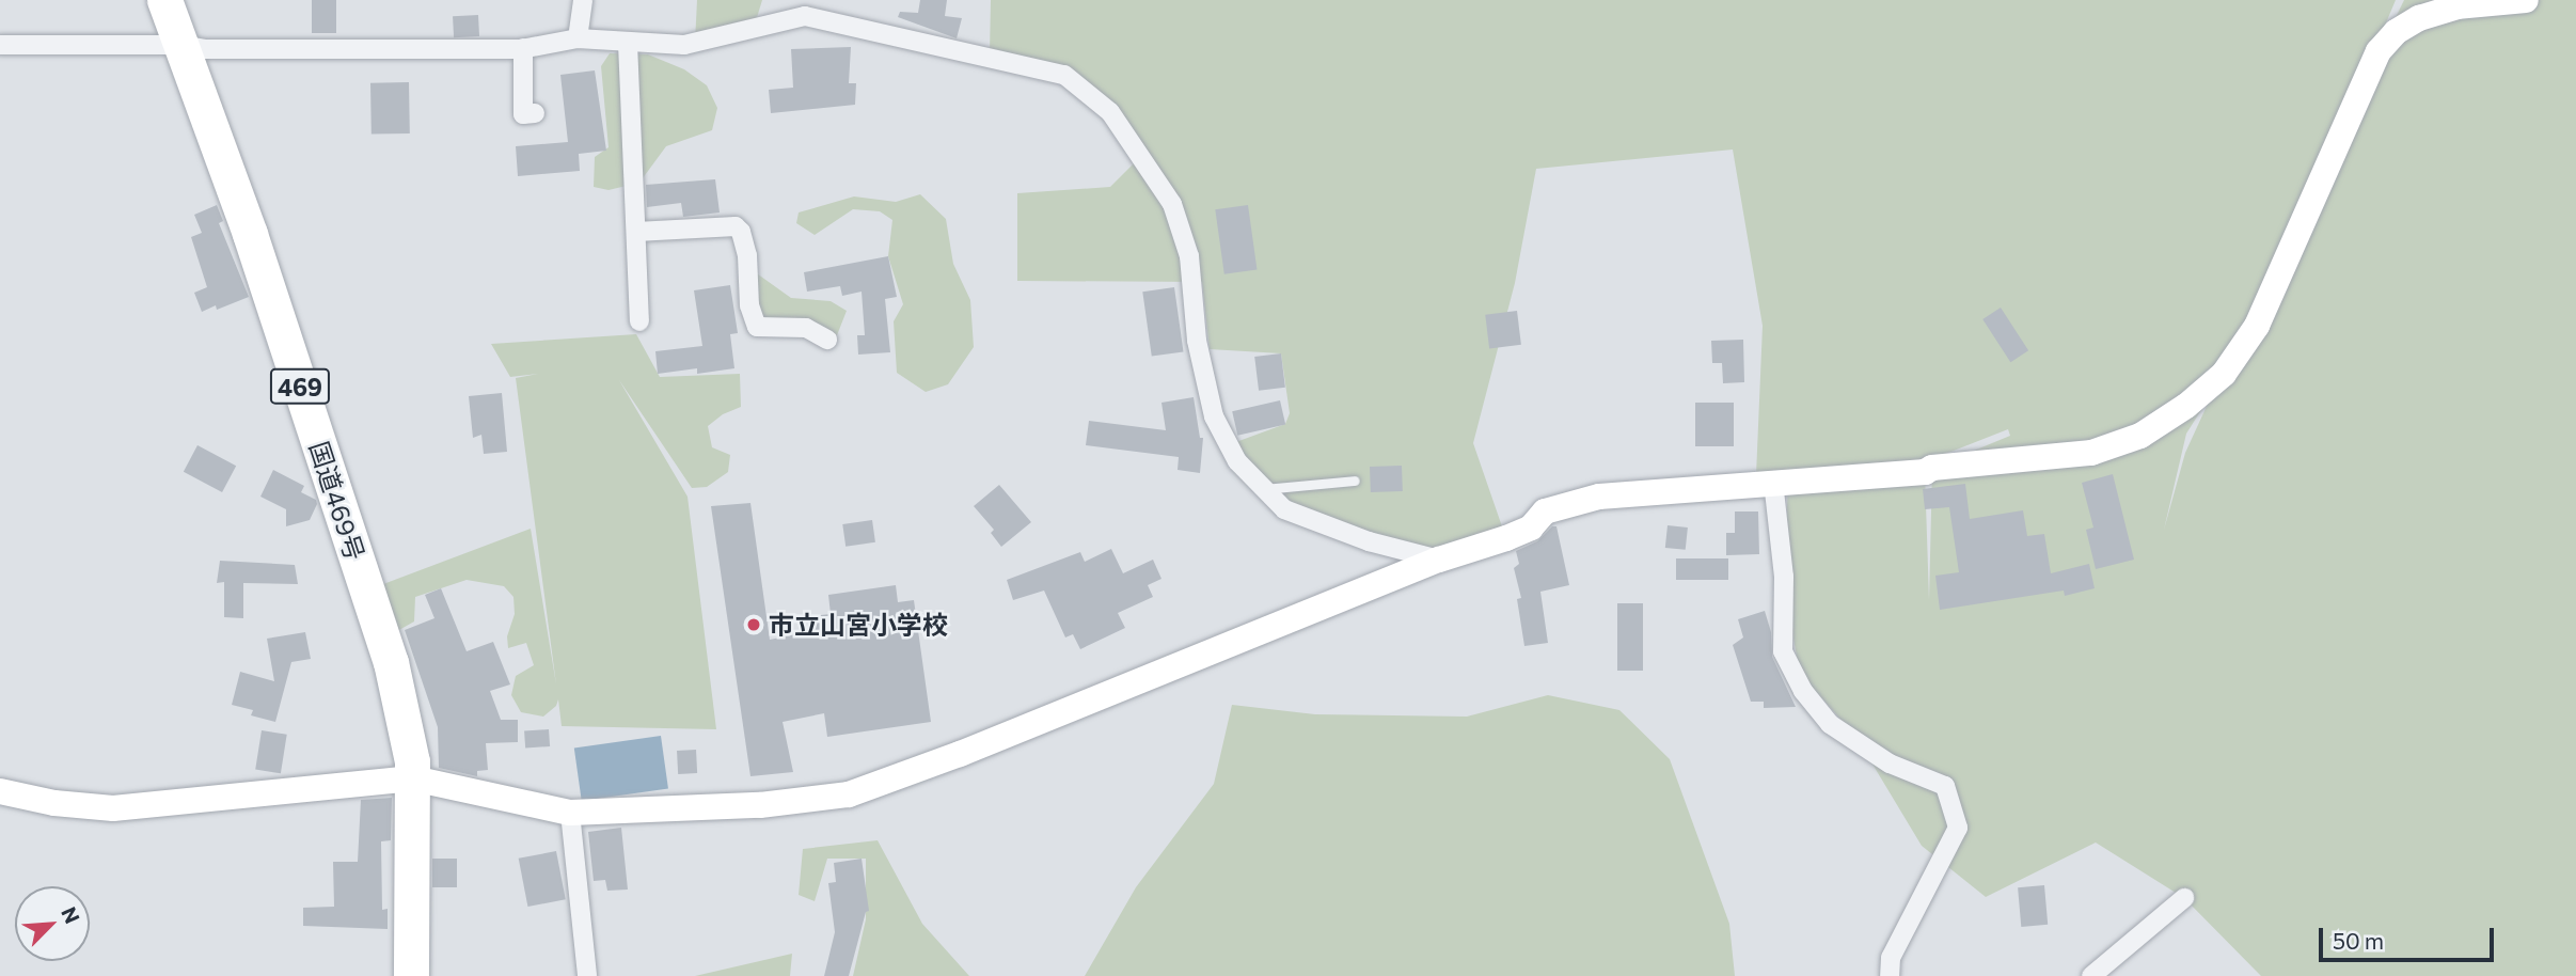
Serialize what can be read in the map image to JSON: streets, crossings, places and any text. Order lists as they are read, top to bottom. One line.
{"streets":{"highway":["469","国道469号"]},"places":["市立山宮小学校"],"scale_bar":"50 m","north":"top right"}
